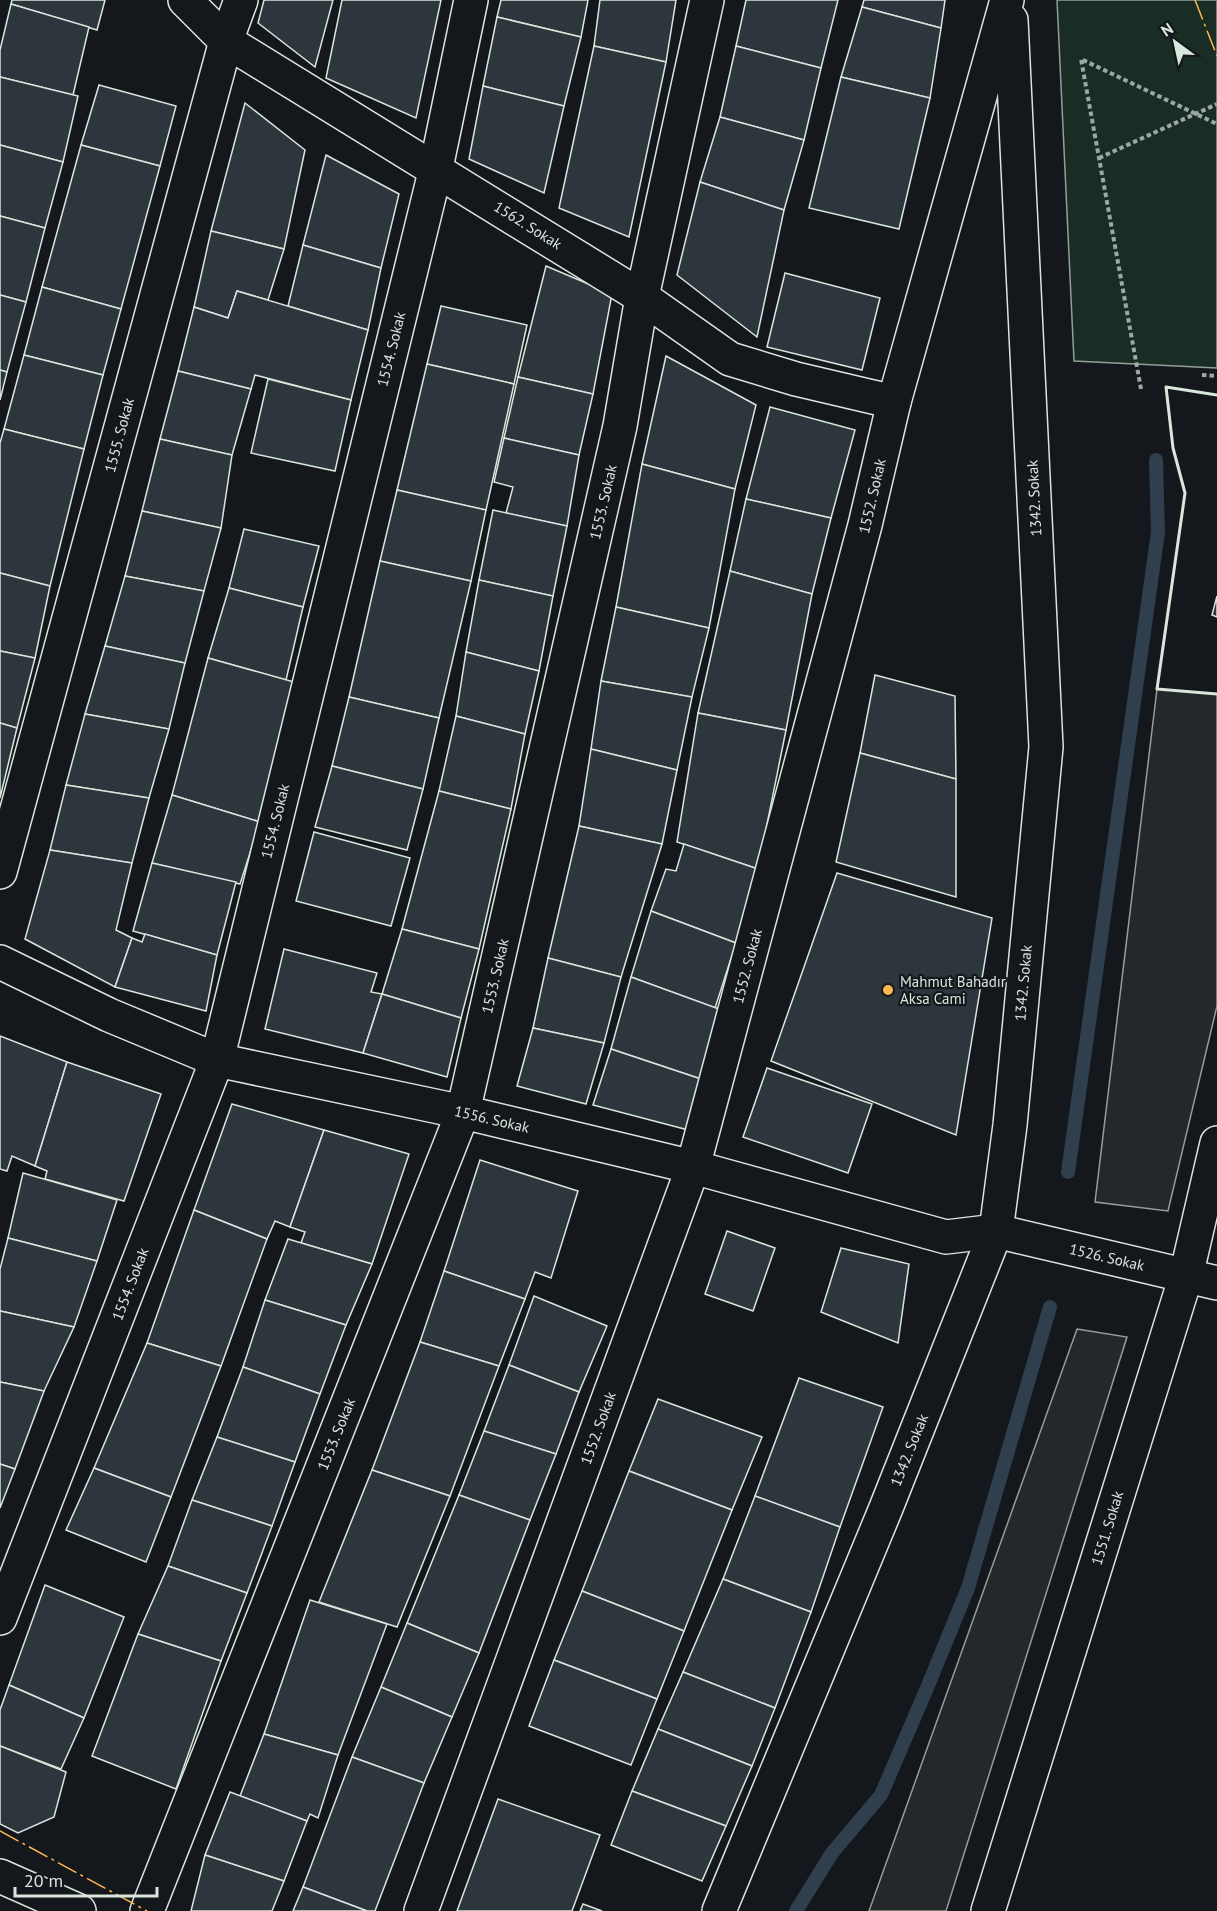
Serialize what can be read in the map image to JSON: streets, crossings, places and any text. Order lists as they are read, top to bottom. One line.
{"streets":{"street":["1562. Sokak","1554. Sokak","1555. Sokak","1552. Sokak","1342. Sokak","1553. Sokak","1556. Sokak","1526. Sokak","1551. Sokak"]},"crossings":[["1562. Sokak","1554. Sokak"],["1562. Sokak","1555. Sokak"],["1562. Sokak","1552. Sokak"],["1562. Sokak","1553. Sokak"],["1554. Sokak","1556. Sokak"],["1552. Sokak","1342. Sokak"],["1552. Sokak","1556. Sokak"],["1342. Sokak","1556. Sokak"],["1342. Sokak","1526. Sokak"],["1553. Sokak","1556. Sokak"],["1556. Sokak","1526. Sokak"],["1526. Sokak","1551. Sokak"]],"places":["Mahmut Bahadır Aksa Cami"],"scale_bar":"20 m","north":"top left"}
